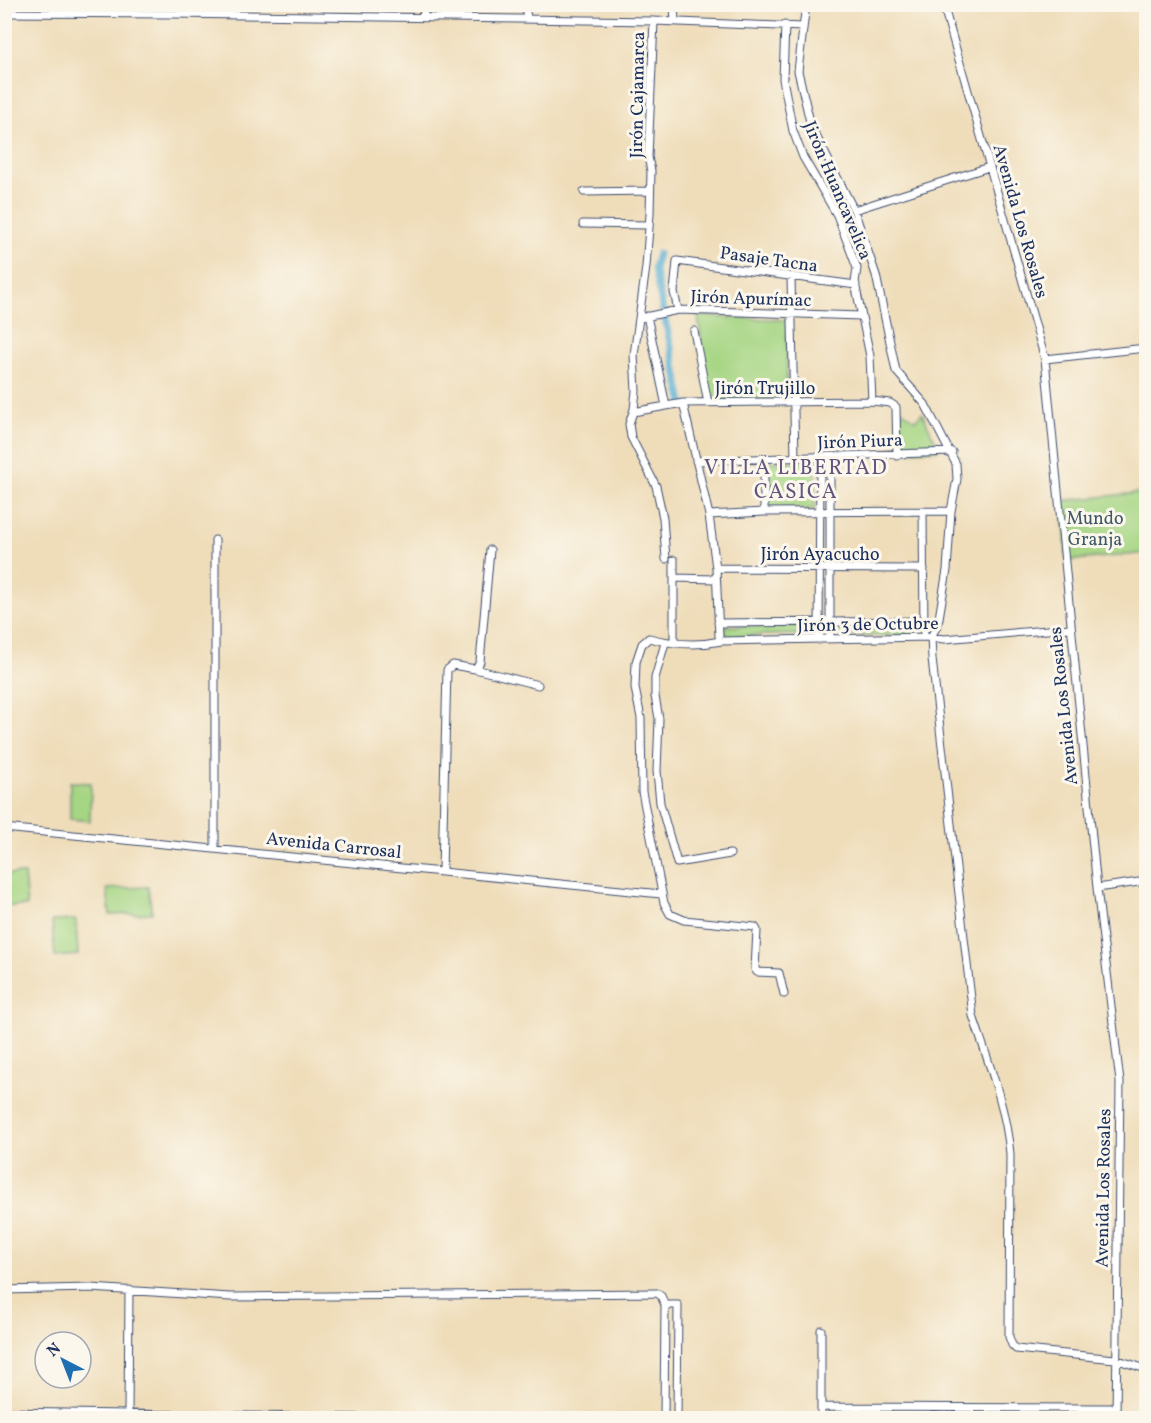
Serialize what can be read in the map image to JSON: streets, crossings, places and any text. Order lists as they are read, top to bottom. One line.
{"streets":{"street":["Jirón Cajamarca","Jirón Huancavelica","Avenida Los Rosales","Pasaje Tacna","Jirón Apurímac","Jirón Trujillo","Jirón Piura","Jirón Ayacucho","Jirón 3 de Octubre","Avenida Carrosal"]},"crossings":[["Jirón Cajamarca","Jirón Apurímac"],["Jirón Huancavelica","Pasaje Tacna"],["Jirón Huancavelica","Jirón Apurímac"],["Jirón Huancavelica","Jirón Trujillo"],["Avenida Los Rosales","Jirón 3 de Octubre"],["Pasaje Tacna","Jirón Apurímac"],["Jirón Trujillo","Jirón Piura"],["Jirón 3 de Octubre","Avenida Carrosal"]],"districts":["VILLA LIBERTAD CASICA"],"parks":["Mundo Granja"],"north":"top left"}
